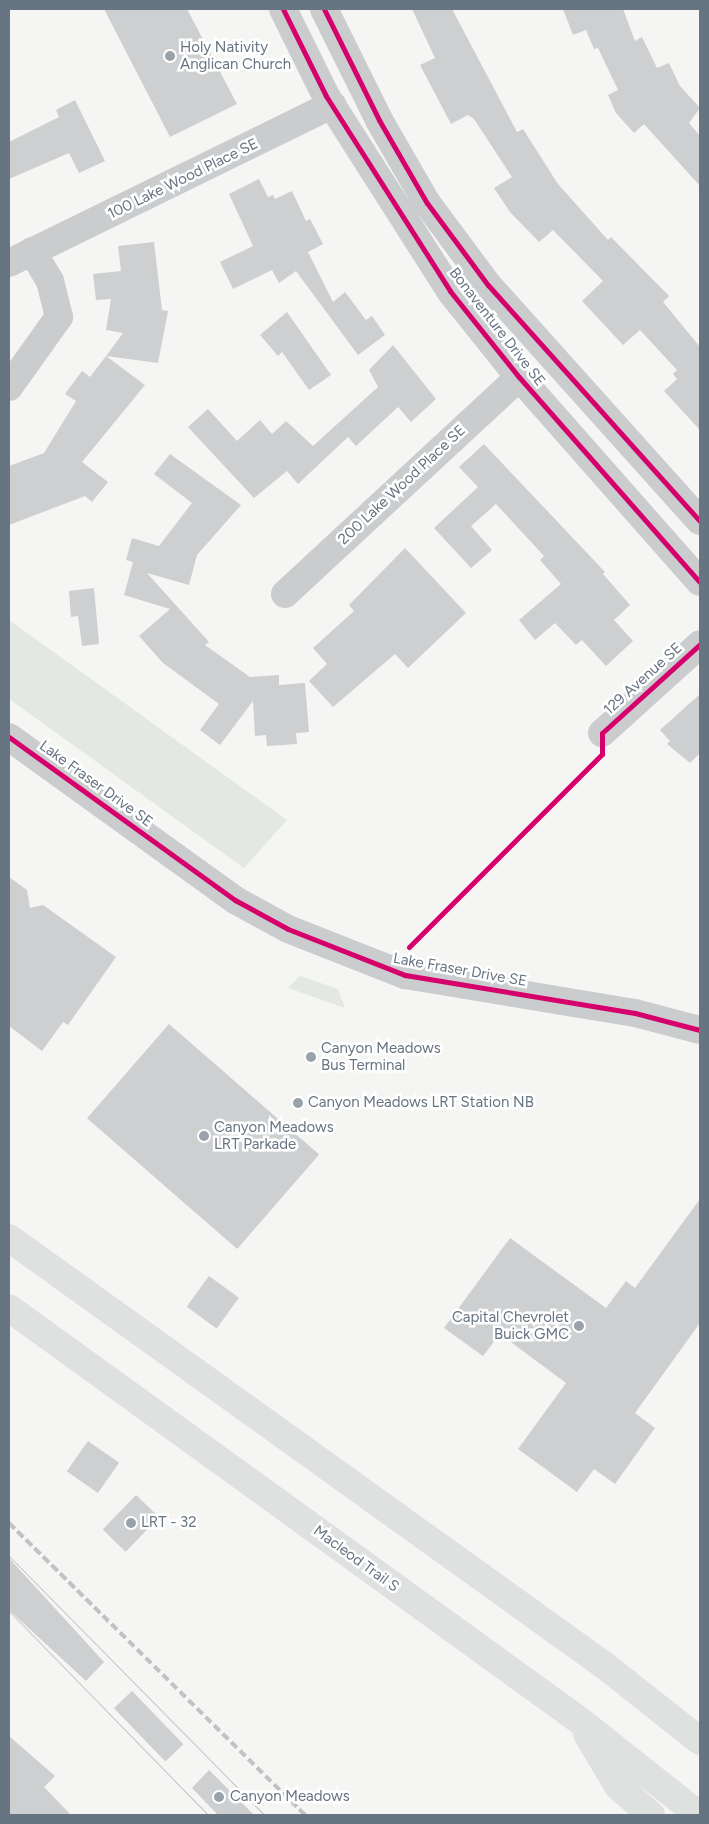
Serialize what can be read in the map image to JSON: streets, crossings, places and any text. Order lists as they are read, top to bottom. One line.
{"streets":{"highway":["Macleod Trail S"],"street":["100 Lake Wood Place SE","Bonaventure Drive SE","200 Lake Wood Place SE","129 Avenue SE","Lake Fraser Drive SE"]},"crossings":[["100 Lake Wood Place SE","Bonaventure Drive SE"],["Bonaventure Drive SE","200 Lake Wood Place SE"]],"places":["Holy Nativity Anglican Church","Canyon Meadows Bus Terminal","Canyon Meadows LRT Station NB","Canyon Meadows LRT Parkade","Capital Chevrolet Buick GMC","LRT - 32","Canyon Meadows"]}
